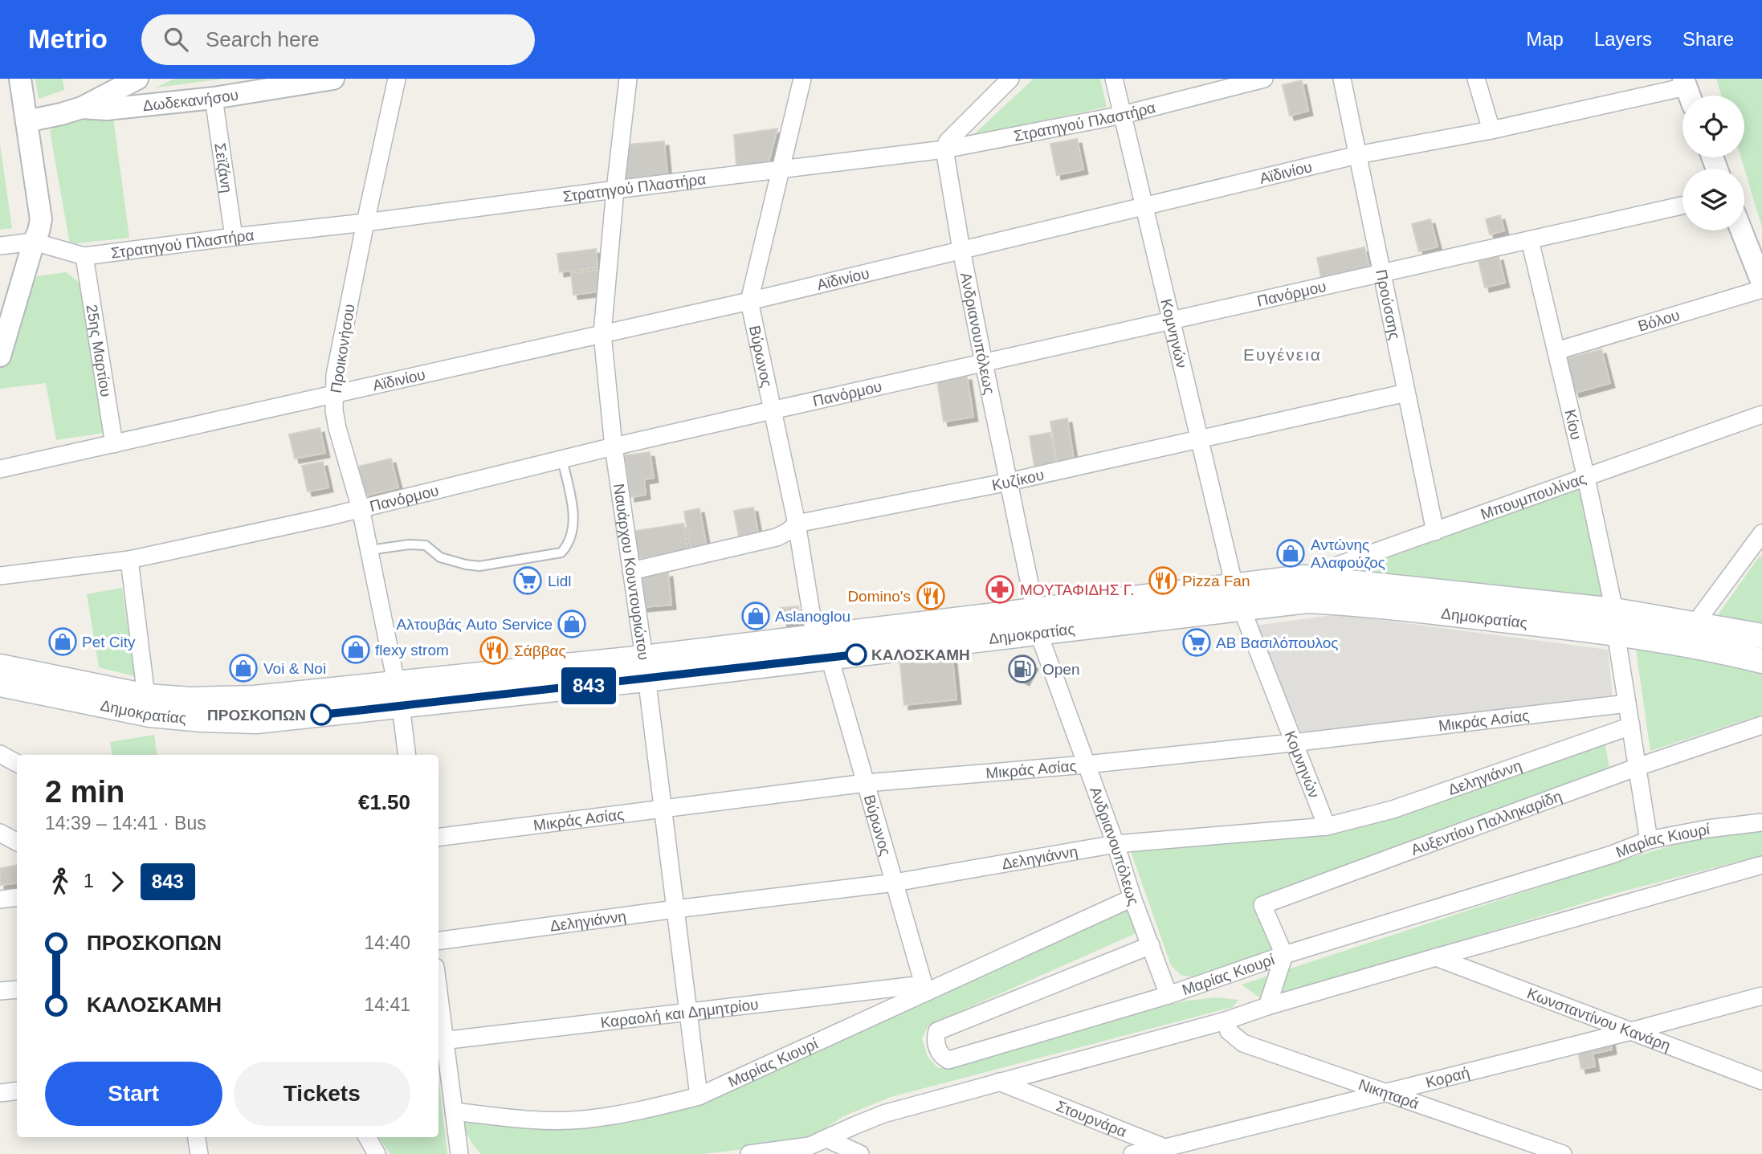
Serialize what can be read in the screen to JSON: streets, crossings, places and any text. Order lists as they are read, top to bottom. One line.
{"streets":{"main road":["Δημοκρατίας"],"street":["Δωδεκανήσου","Στρατηγού Πλαστήρα","Σεϊζάνη","Αϊδινίου","Πανόρμου","Προύσσης","Βόλου","Ανδριανουπόλεως","Κομνηνών","Προικονήσου","25ης Μαρτίου","Βύρωνος","Κίου","Κυζίκου","Μπουμπουλίνας","Ναυάρχου Κουντουριώτου","Μικράς Ασίας","Δεληγιάννη","Αυξεντίου Παλληκαρίδη","Μαρίας Κιουρί","Καραολή και Δημητρίου","Κωνσταντίνου Κανάρη","Κοραή","Νικηταρά","Στουρνάρα"]},"crossings":[["Δωδεκανήσου","Σεϊζάνη"],["Στρατηγού Πλαστήρα","Σεϊζάνη"],["Στρατηγού Πλαστήρα","Ανδριανουπόλεως"],["Στρατηγού Πλαστήρα","Κομνηνών"],["Στρατηγού Πλαστήρα","Προικονήσου"],["Στρατηγού Πλαστήρα","25ης Μαρτίου"],["Στρατηγού Πλαστήρα","Βύρωνος"],["Στρατηγού Πλαστήρα","Ναυάρχου Κουντουριώτου"],["Αϊδινίου","Προύσσης"],["Αϊδινίου","Ανδριανουπόλεως"],["Αϊδινίου","Κομνηνών"],["Αϊδινίου","Προικονήσου"],["Αϊδινίου","25ης Μαρτίου"],["Αϊδινίου","Βύρωνος"],["Αϊδινίου","Ναυάρχου Κουντουριώτου"],["Πανόρμου","Προύσσης"],["Πανόρμου","Ανδριανουπόλεως"],["Πανόρμου","Κομνηνών"],["Πανόρμου","Προικονήσου"],["Πανόρμου","Βύρωνος"],["Πανόρμου","Κίου"],["Πανόρμου","Ναυάρχου Κουντουριώτου"],["Προύσσης","Κυζίκου"],["Προύσσης","Μπουμπουλίνας"],["Βόλου","Κίου"],["Ανδριανουπόλεως","Κυζίκου"],["Ανδριανουπόλεως","Δημοκρατίας"],["Ανδριανουπόλεως","Μικράς Ασίας"],["Ανδριανουπόλεως","Δεληγιάννη"],["Ανδριανουπόλεως","Μαρίας Κιουρί"],["Κομνηνών","Κυζίκου"],["Κομνηνών","Δημοκρατίας"],["Κομνηνών","Μικράς Ασίας"],["Κομνηνών","Δεληγιάννη"],["Προικονήσου","Δημοκρατίας"],["Βύρωνος","Κυζίκου"],["Βύρωνος","Δημοκρατίας"],["Βύρωνος","Μικράς Ασίας"],["Βύρωνος","Δεληγιάννη"],["Βύρωνος","Μαρίας Κιουρί"],["Βύρωνος","Καραολή και Δημητρίου"],["Κίου","Μπουμπουλίνας"],["Κίου","Δημοκρατίας"],["Κίου","Μικράς Ασίας"],["Κίου","Δεληγιάννη"],["Κίου","Αυξεντίου Παλληκαρίδη"],["Κίου","Μαρίας Κιουρί"],["Κυζίκου","Ναυάρχου Κουντουριώτου"],["Μπουμπουλίνας","Δημοκρατίας"],["Ναυάρχου Κουντουριώτου","Δημοκρατίας"],["Ναυάρχου Κουντουριώτου","Μικράς Ασίας"],["Ναυάρχου Κουντουριώτου","Δεληγιάννη"],["Ναυάρχου Κουντουριώτου","Μαρίας Κιουρί"],["Ναυάρχου Κουντουριώτου","Καραολή και Δημητρίου"],["Αυξεντίου Παλληκαρίδη","Μαρίας Κιουρί"],["Μαρίας Κιουρί","Καραολή και Δημητρίου"],["Κωνσταντίνου Κανάρη","Κοραή"],["Κοραή","Νικηταρά"],["Κοραή","Στουρνάρα"]],"districts":["Ευγένεια"],"places":{"shop":["Αντώνης Αλαφούζος","Aslanoglou","Αλτουβάς Auto Service","Pet City","flexy strom","Voi & Noi"],"supermarket":["Lidl","ΑΒ Βασιλόπουλος"],"restaurant":["Pizza Fan","Domino's","Σάββας"],"pharmacy":["ΜΟΥΤΑΦΙΔΗΣ Γ."],"other":["ΚΑΛΟΣΚΑΜΗ","ΠΡΟΣΚΟΠΩΝ"],"fuel station":["Open"]},"lines":["bus line 843"],"page":{"header":"Metrio","search":"Search here","nav":["Map","Layers","Share"],"on_map":"843","heading":["2 min","14:39 – 14:41 · Bus","€1.50"],"legs":["1","843"],"list":[{"name":"ΠΡΟΣΚΟΠΩΝ","value":"14:40"},{"name":"ΚΑΛΟΣΚΑΜΗ","value":"14:41"}],"buttons":["Start","Tickets"]}}
